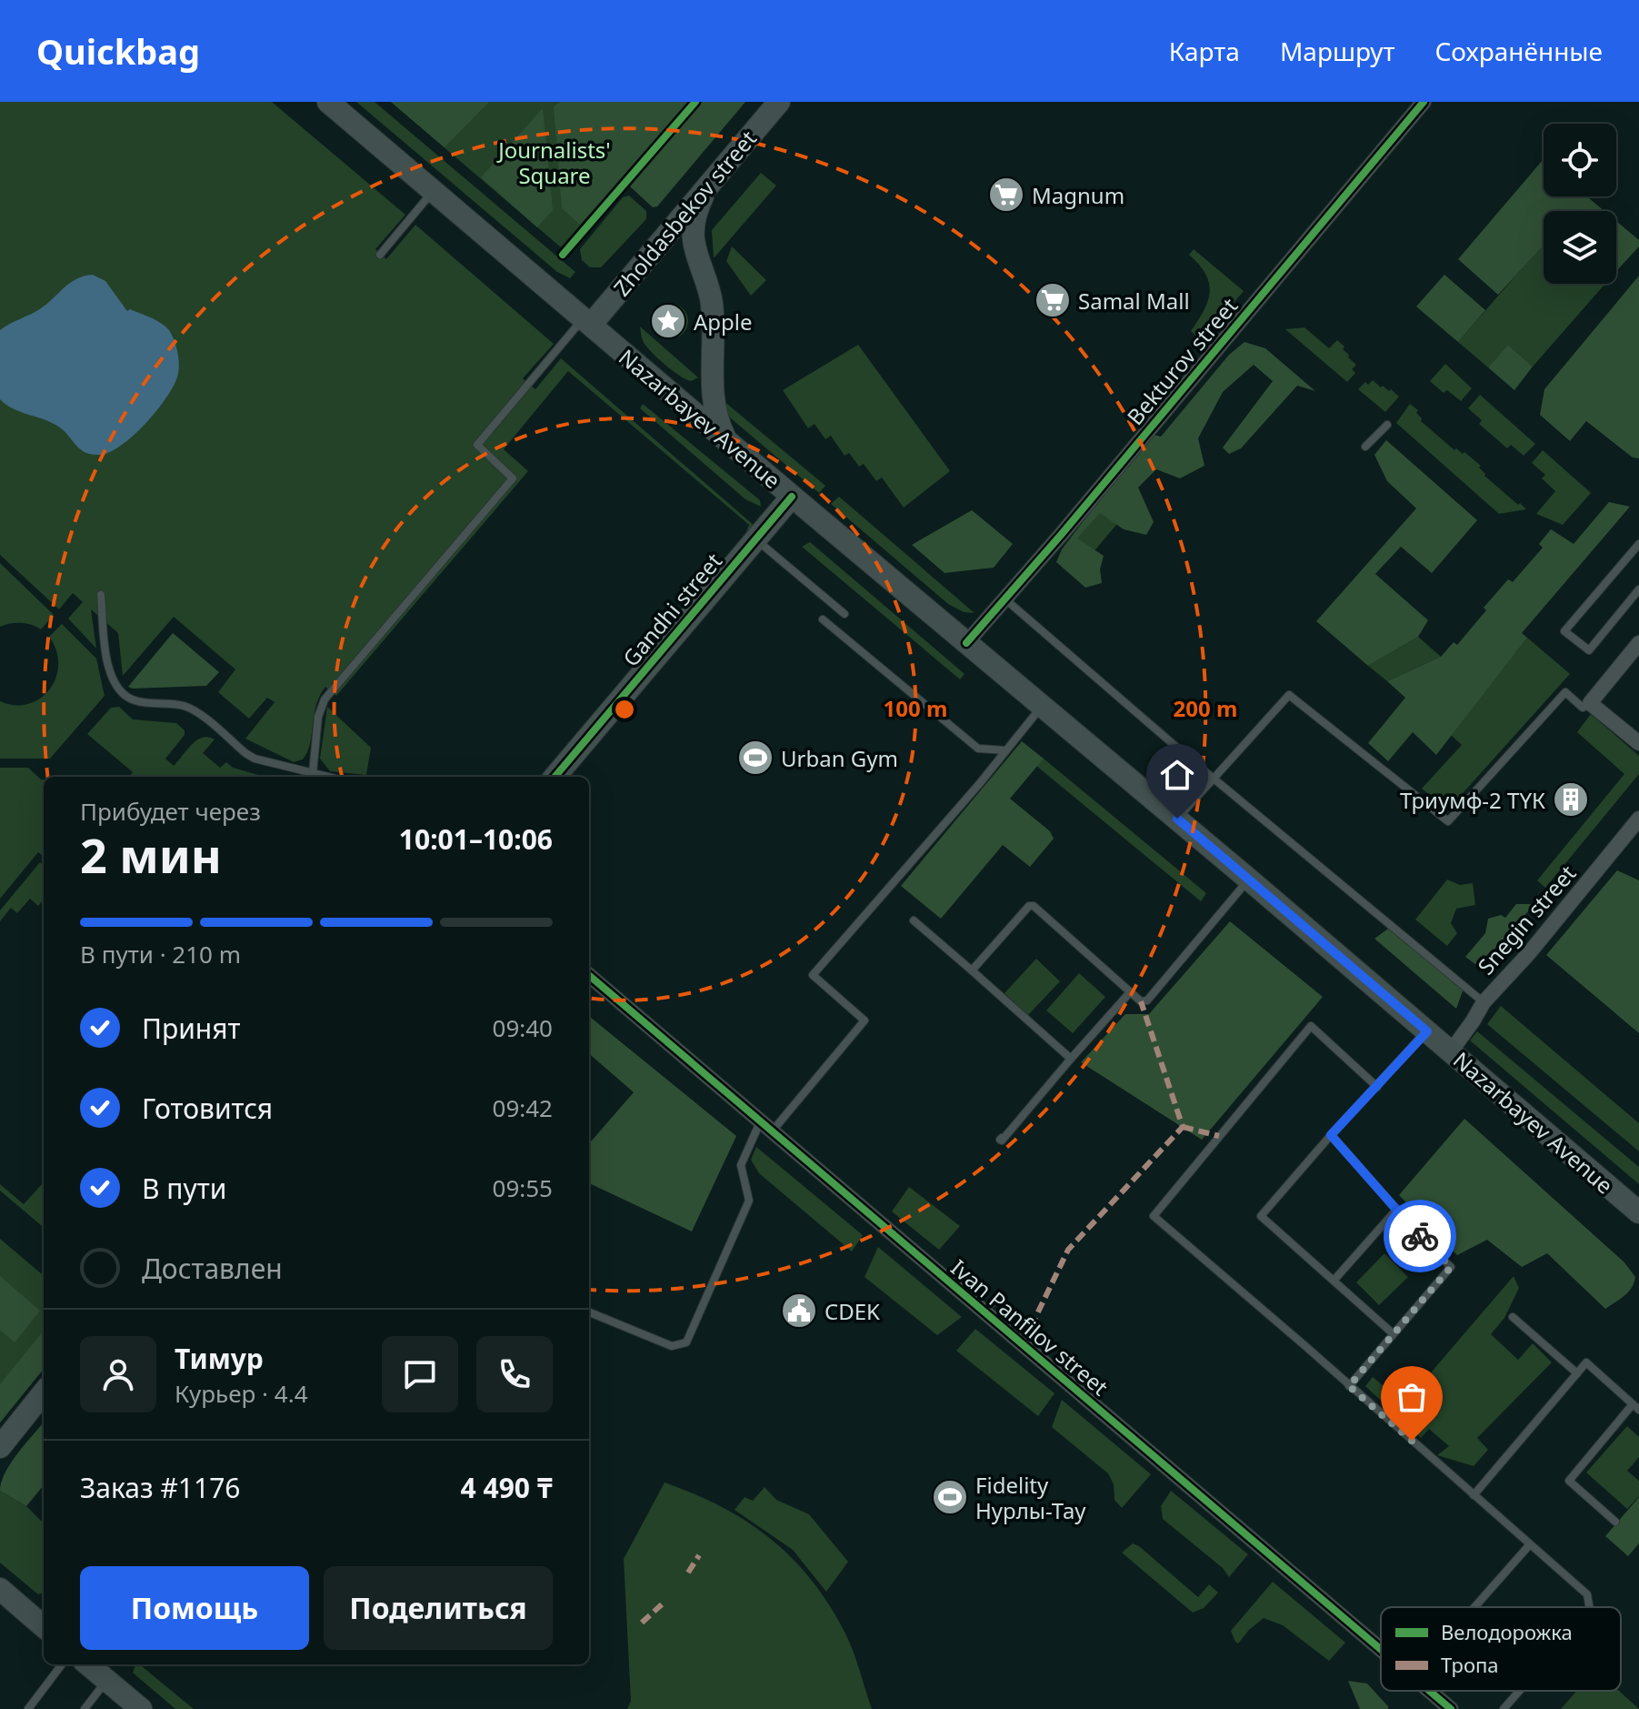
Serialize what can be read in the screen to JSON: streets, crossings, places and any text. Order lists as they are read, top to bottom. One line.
{"streets":{"main road":["Zholdasbekov street","Nazarbayev Avenue","Gandhi street"],"street":["Bekturov street","Snegin street","Ivan Panfilov street"]},"crossings":[["Zholdasbekov street","Nazarbayev Avenue"],["Bekturov street","Nazarbayev Avenue"],["Nazarbayev Avenue","Gandhi street"],["Nazarbayev Avenue","Snegin street"]],"parks":["Journalists' Square"],"places":{"supermarket":["Magnum","Samal Mall"],"place":["Apple"],"sports":["Urban Gym","Fidelity Нурлы-Тау"],"building":["Триумф-2 ТҮК"],"public building":["CDEK"]},"legend":["Велодорожка","Тропа"],"page":{"header":"Quickbag","nav":["Карта","Маршрут","Сохранённые"],"heading":["2 мин","Прибудет через","10:01–10:06"],"panel":["Тимур","Курьер · 4.4","Заказ #1176","4 490 ₸"],"bar":"В пути · 210 m","list":[["Принят","09:40"],["Готовится","09:42"],["В пути","09:55"],"Доставлен"],"buttons":["Помощь","Поделиться"]},"rings":["100 m","200 m"]}
